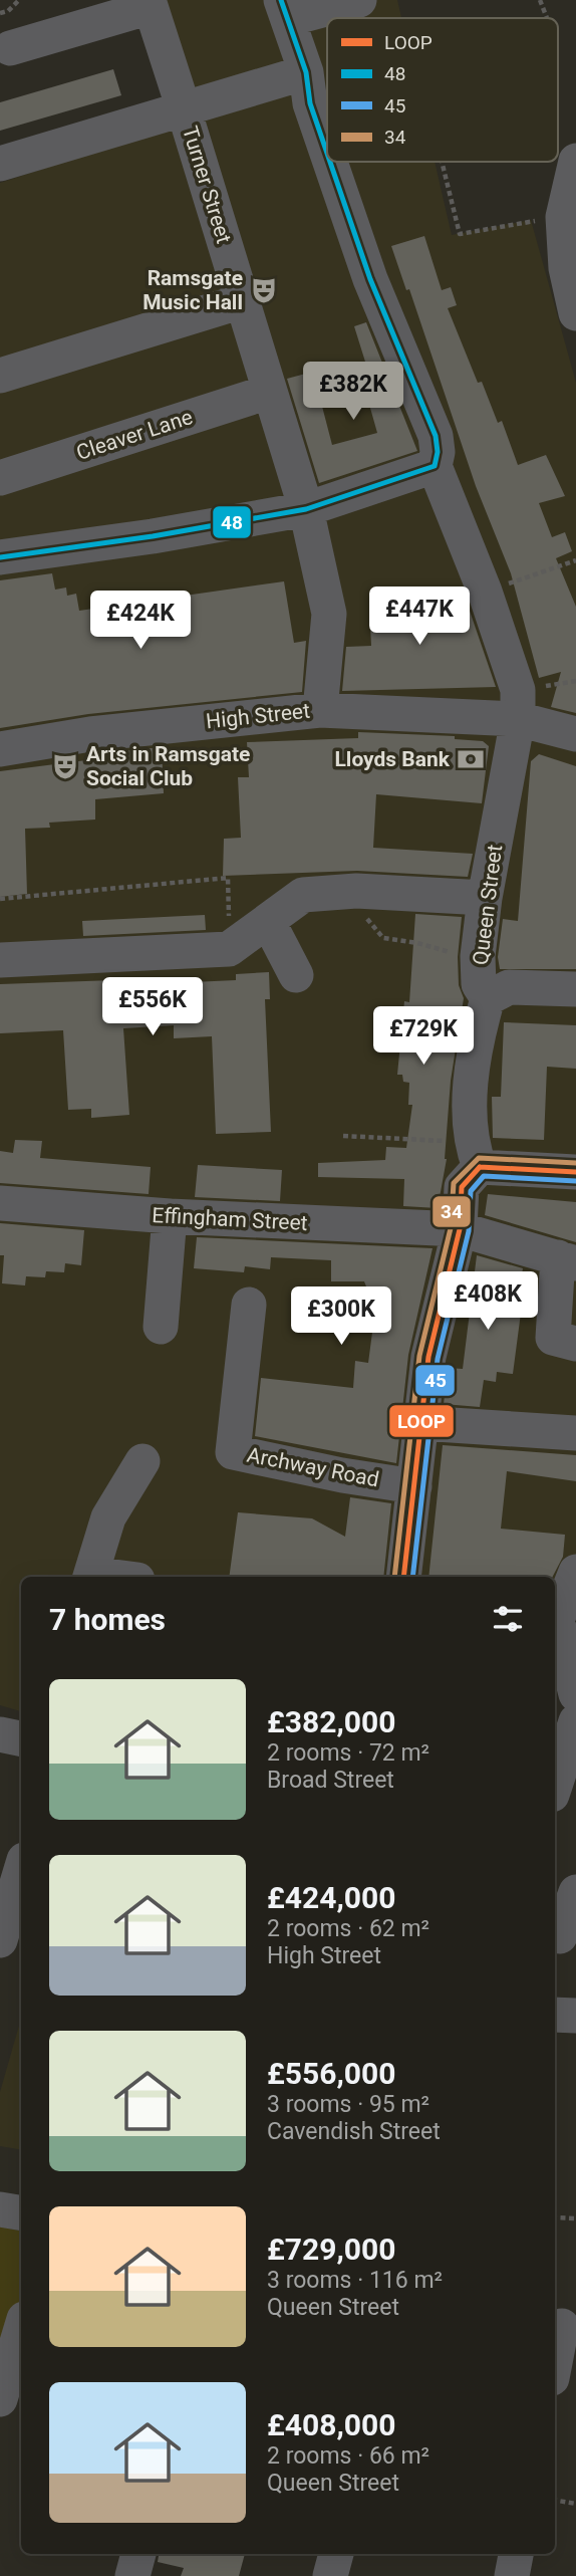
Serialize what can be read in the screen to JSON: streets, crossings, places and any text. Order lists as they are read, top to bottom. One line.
{"streets":{"street":["Turner Street","Cleaver Lane","High Street","Queen Street","Effingham Street","Archway Road"]},"crossings":[["Turner Street","Cleaver Lane"],["Turner Street","High Street"],["High Street","Queen Street"]],"places":{"theatre":["Ramsgate Music Hall","Arts in Ramsgate Social Club"],"bank":["Lloyds Bank"]},"lines":["transit line 48","transit line 34","transit line LOOP","transit line 45"],"legend":["LOOP","48","45","34"],"page":{"price":["£382K","£447K","£424K","£556K","£729K","£408K","£300K"],"heading":"7 homes","list":[{"name":"£382,000","note":"2 rooms · 72 m² · Broad Street"},{"name":"£424,000","note":"2 rooms · 62 m² · High Street"},{"name":"£556,000","note":"3 rooms · 95 m² · Cavendish Street"},{"name":"£729,000","note":"3 rooms · 116 m² · Queen Street"},{"name":"£408,000","note":"2 rooms · 66 m² · Queen Street"}]}}
